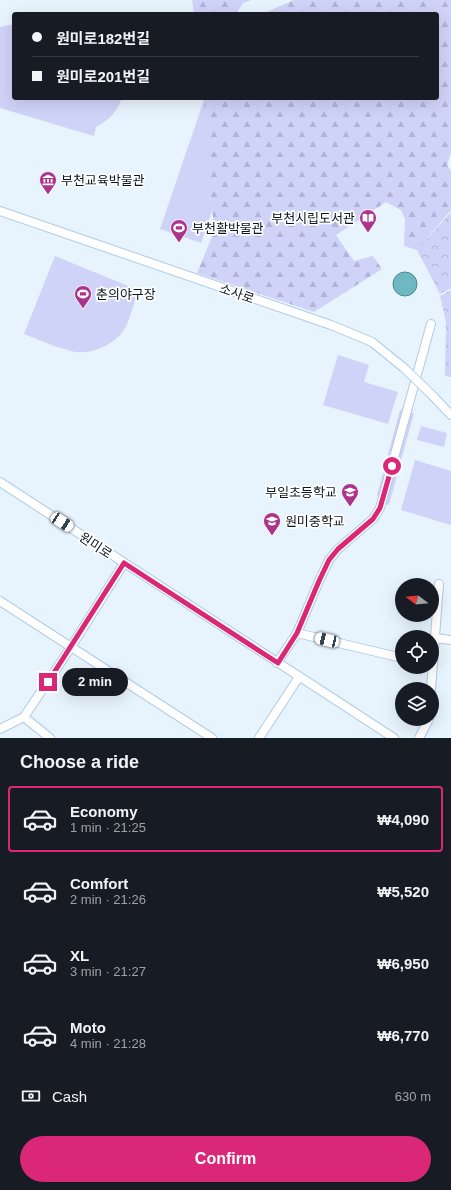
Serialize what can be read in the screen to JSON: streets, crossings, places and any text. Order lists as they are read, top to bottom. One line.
{"streets":{"street":["소사로","원미로"]},"places":{"museum":["부천교육박물관"],"library":["부천시립도서관"],"sports":["부천활박물관","춘의야구장"],"school or university":["부일초등학교","원미중학교"]},"north":"left","page":{"banner":["원미로182번길","원미로201번길"],"bubble":"2 min","heading":"Choose a ride","list":[{"name":"Economy","note":"1 min · 21:25","value":"₩4,090"},{"name":"Comfort","note":"2 min · 21:26","value":"₩5,520"},{"name":"XL","note":"3 min · 21:27","value":"₩6,950"},{"name":"Moto","note":"4 min · 21:28","value":"₩6,770"}],"pay":["Cash","630 m"],"buttons":"Confirm"}}
